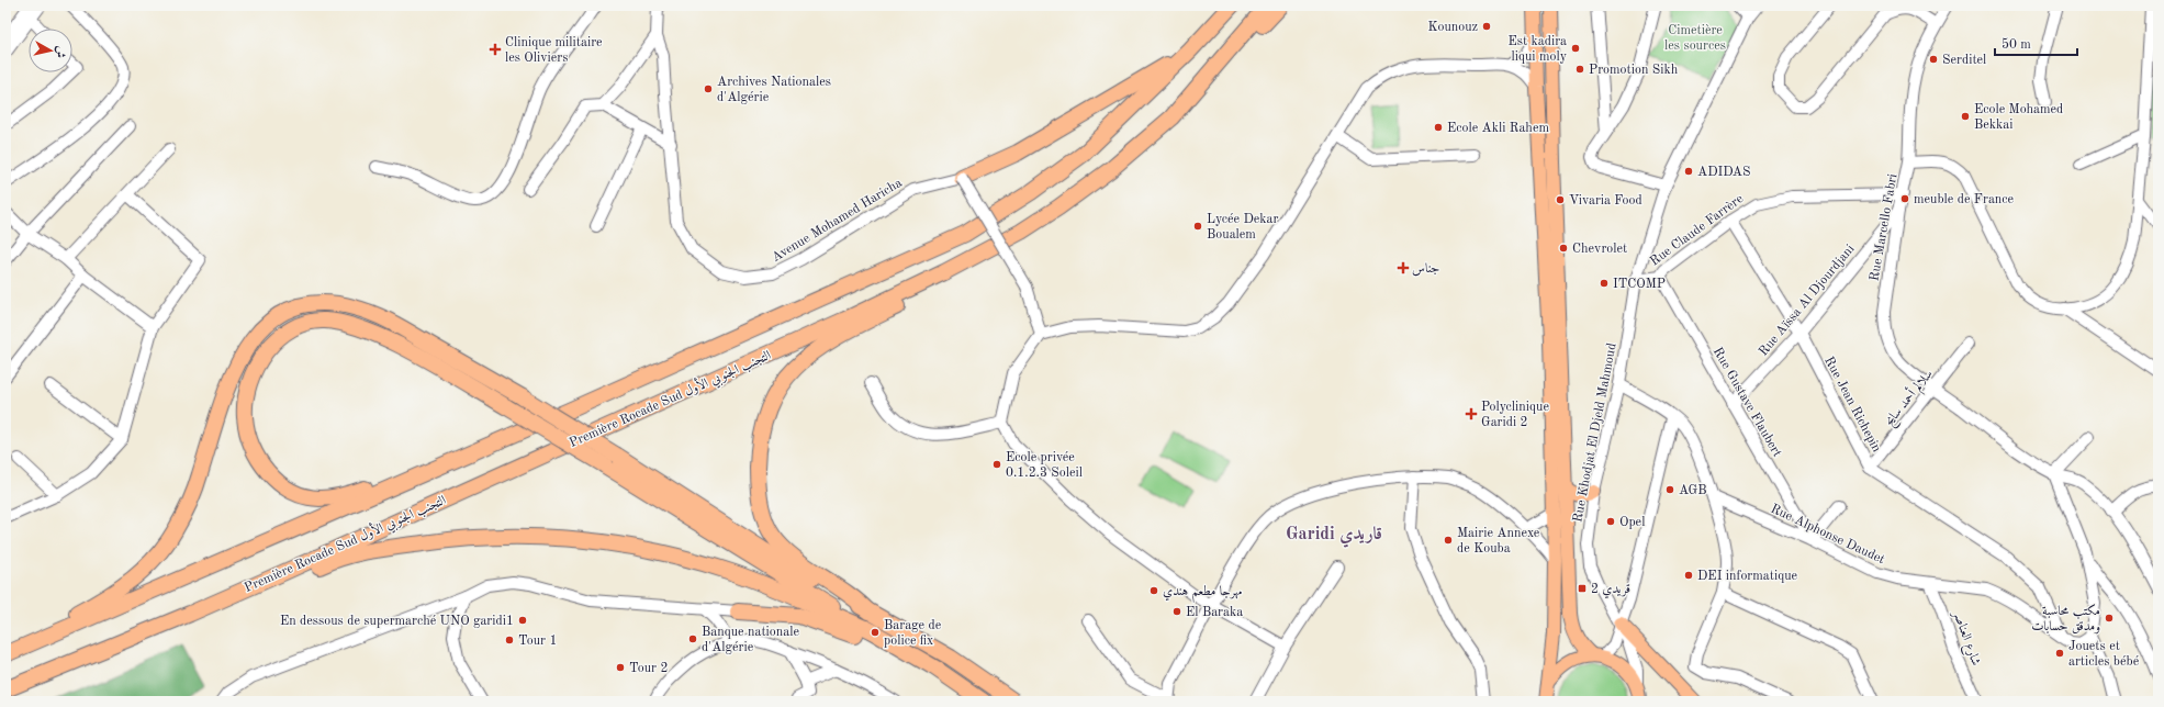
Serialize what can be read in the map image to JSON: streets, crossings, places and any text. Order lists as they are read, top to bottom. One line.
{"streets":{"highway":["Première Rocade Sud التجنب الجنوبي الأول"],"street":["Avenue Mohamed Haricha","Rue Marcello Fabri","Rue Claude Farrère","Rue Aïssa Al Djourdjani","سلالم أحمد سايح","Rue Gustave Flaubert","Rue Jean Richepin","Rue Khodjat El Djeld Mahmoud","Rue Alphonse Daudet","شارع العناصر"]},"crossings":[["Rue Marcello Fabri","Rue Claude Farrère"],["Rue Marcello Fabri","Rue Aïssa Al Djourdjani"],["Rue Marcello Fabri","سلالم أحمد سايح"],["Rue Claude Farrère","Rue Gustave Flaubert"],["Rue Claude Farrère","Rue Jean Richepin"],["Rue Claude Farrère","Rue Khodjat El Djeld Mahmoud"],["Rue Aïssa Al Djourdjani","Rue Gustave Flaubert"],["Rue Aïssa Al Djourdjani","Rue Jean Richepin"],["سلالم أحمد سايح","Rue Jean Richepin"],["Rue Gustave Flaubert","Rue Alphonse Daudet"],["Rue Jean Richepin","Rue Alphonse Daudet"],["Rue Alphonse Daudet","شارع العناصر"]],"districts":["Garidi قاريدي"],"parks":["Cimetière les sources"],"places":{"other":["Kounouz","Est kadira liqui moly","Serditel","Promotion Sikh","Archives Nationales d'Algérie","Ecole Mohamed Bekkai","Ecole Akli Rahem","ADIDAS","meuble de France","Vivaria Food","Lycée Dekar Boualem","Chevrolet","ITCOMP","Ecole privée 0.1.2.3 Soleil","AGB","Opel","Mairie Annexe de Kouba","DEI informatique","مهرجا مطعم هندي","El Baraka","مكتب محاسبة ومدقق حسابات","En dessous de supermarché UNO garidi1","Barage de police fix","Banque nationale d'Algérie","Tour 1","Jouets et articles bébé","Tour 2"],"health":["Clinique militaire les Oliviers","جناس","Polyclinique Garidi 2"],"transit":["قريدي 2"]},"scale_bar":"50 m","north":"right"}
